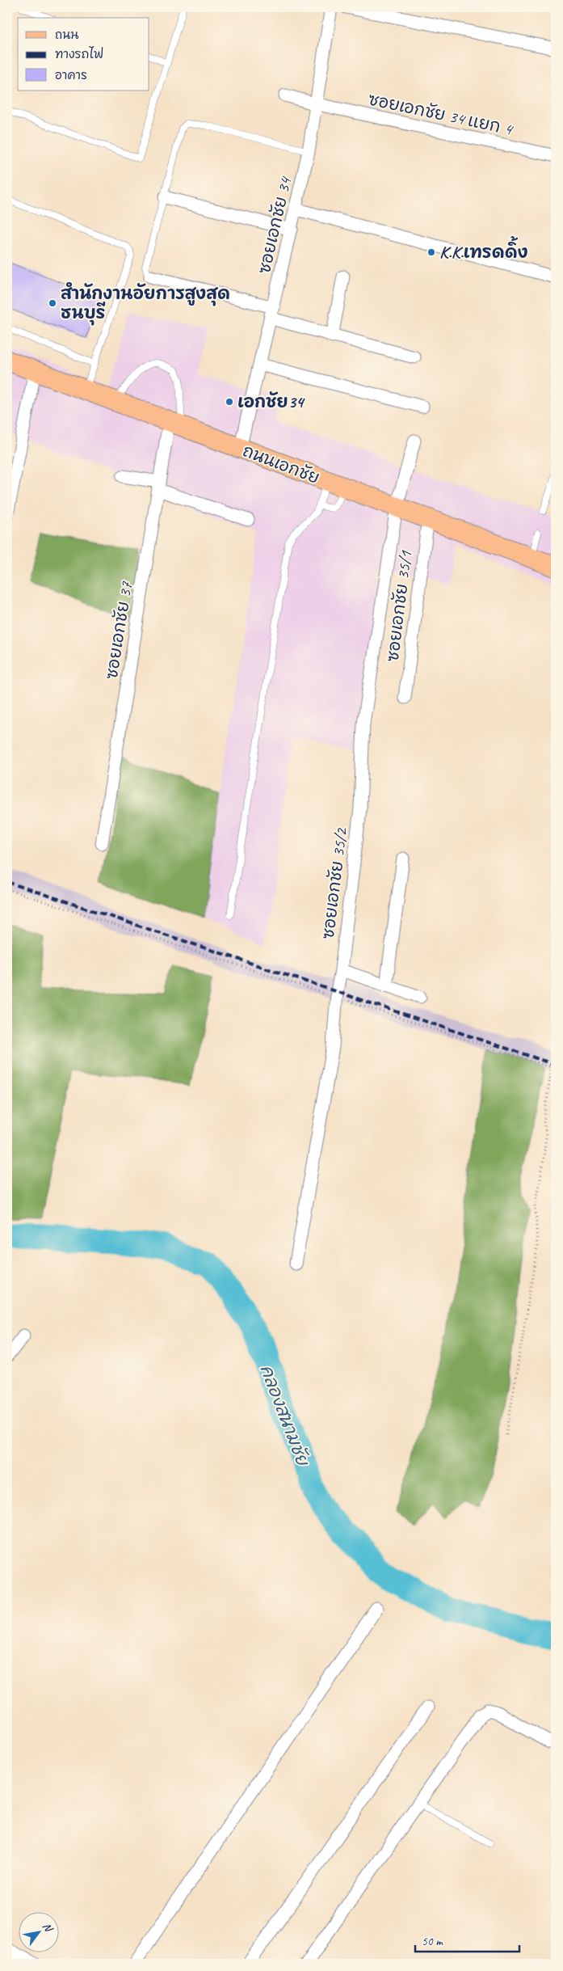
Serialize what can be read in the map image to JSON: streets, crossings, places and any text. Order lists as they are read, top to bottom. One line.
{"streets":{"main road":["ถนนเอกชัย"],"street":["ซอยเอกชัย 34 แยก 4","ซอยเอกชัย 34","ซอยเอกชัย 35/1","ซอยเอกชัย 37","ซอยเอกชัย 35/2"]},"crossings":[["ซอยเอกชัย 34 แยก 4","ซอยเอกชัย 34"],["ซอยเอกชัย 34","ถนนเอกชัย"],["ถนนเอกชัย","ซอยเอกชัย 35/1"],["ถนนเอกชัย","ซอยเอกชัย 37"],["ถนนเอกชัย","ซอยเอกชัย 35/2"]],"water":["คลองสนามชัย"],"places":["K.K.เทรดดิ้ง","สำนักงานอัยการสูงสุด ธนบุรี","เอกชัย34"],"legend":["ถนน","ทางรถไฟ","อาคาร"],"scale_bar":"50 m","north":"top right"}
